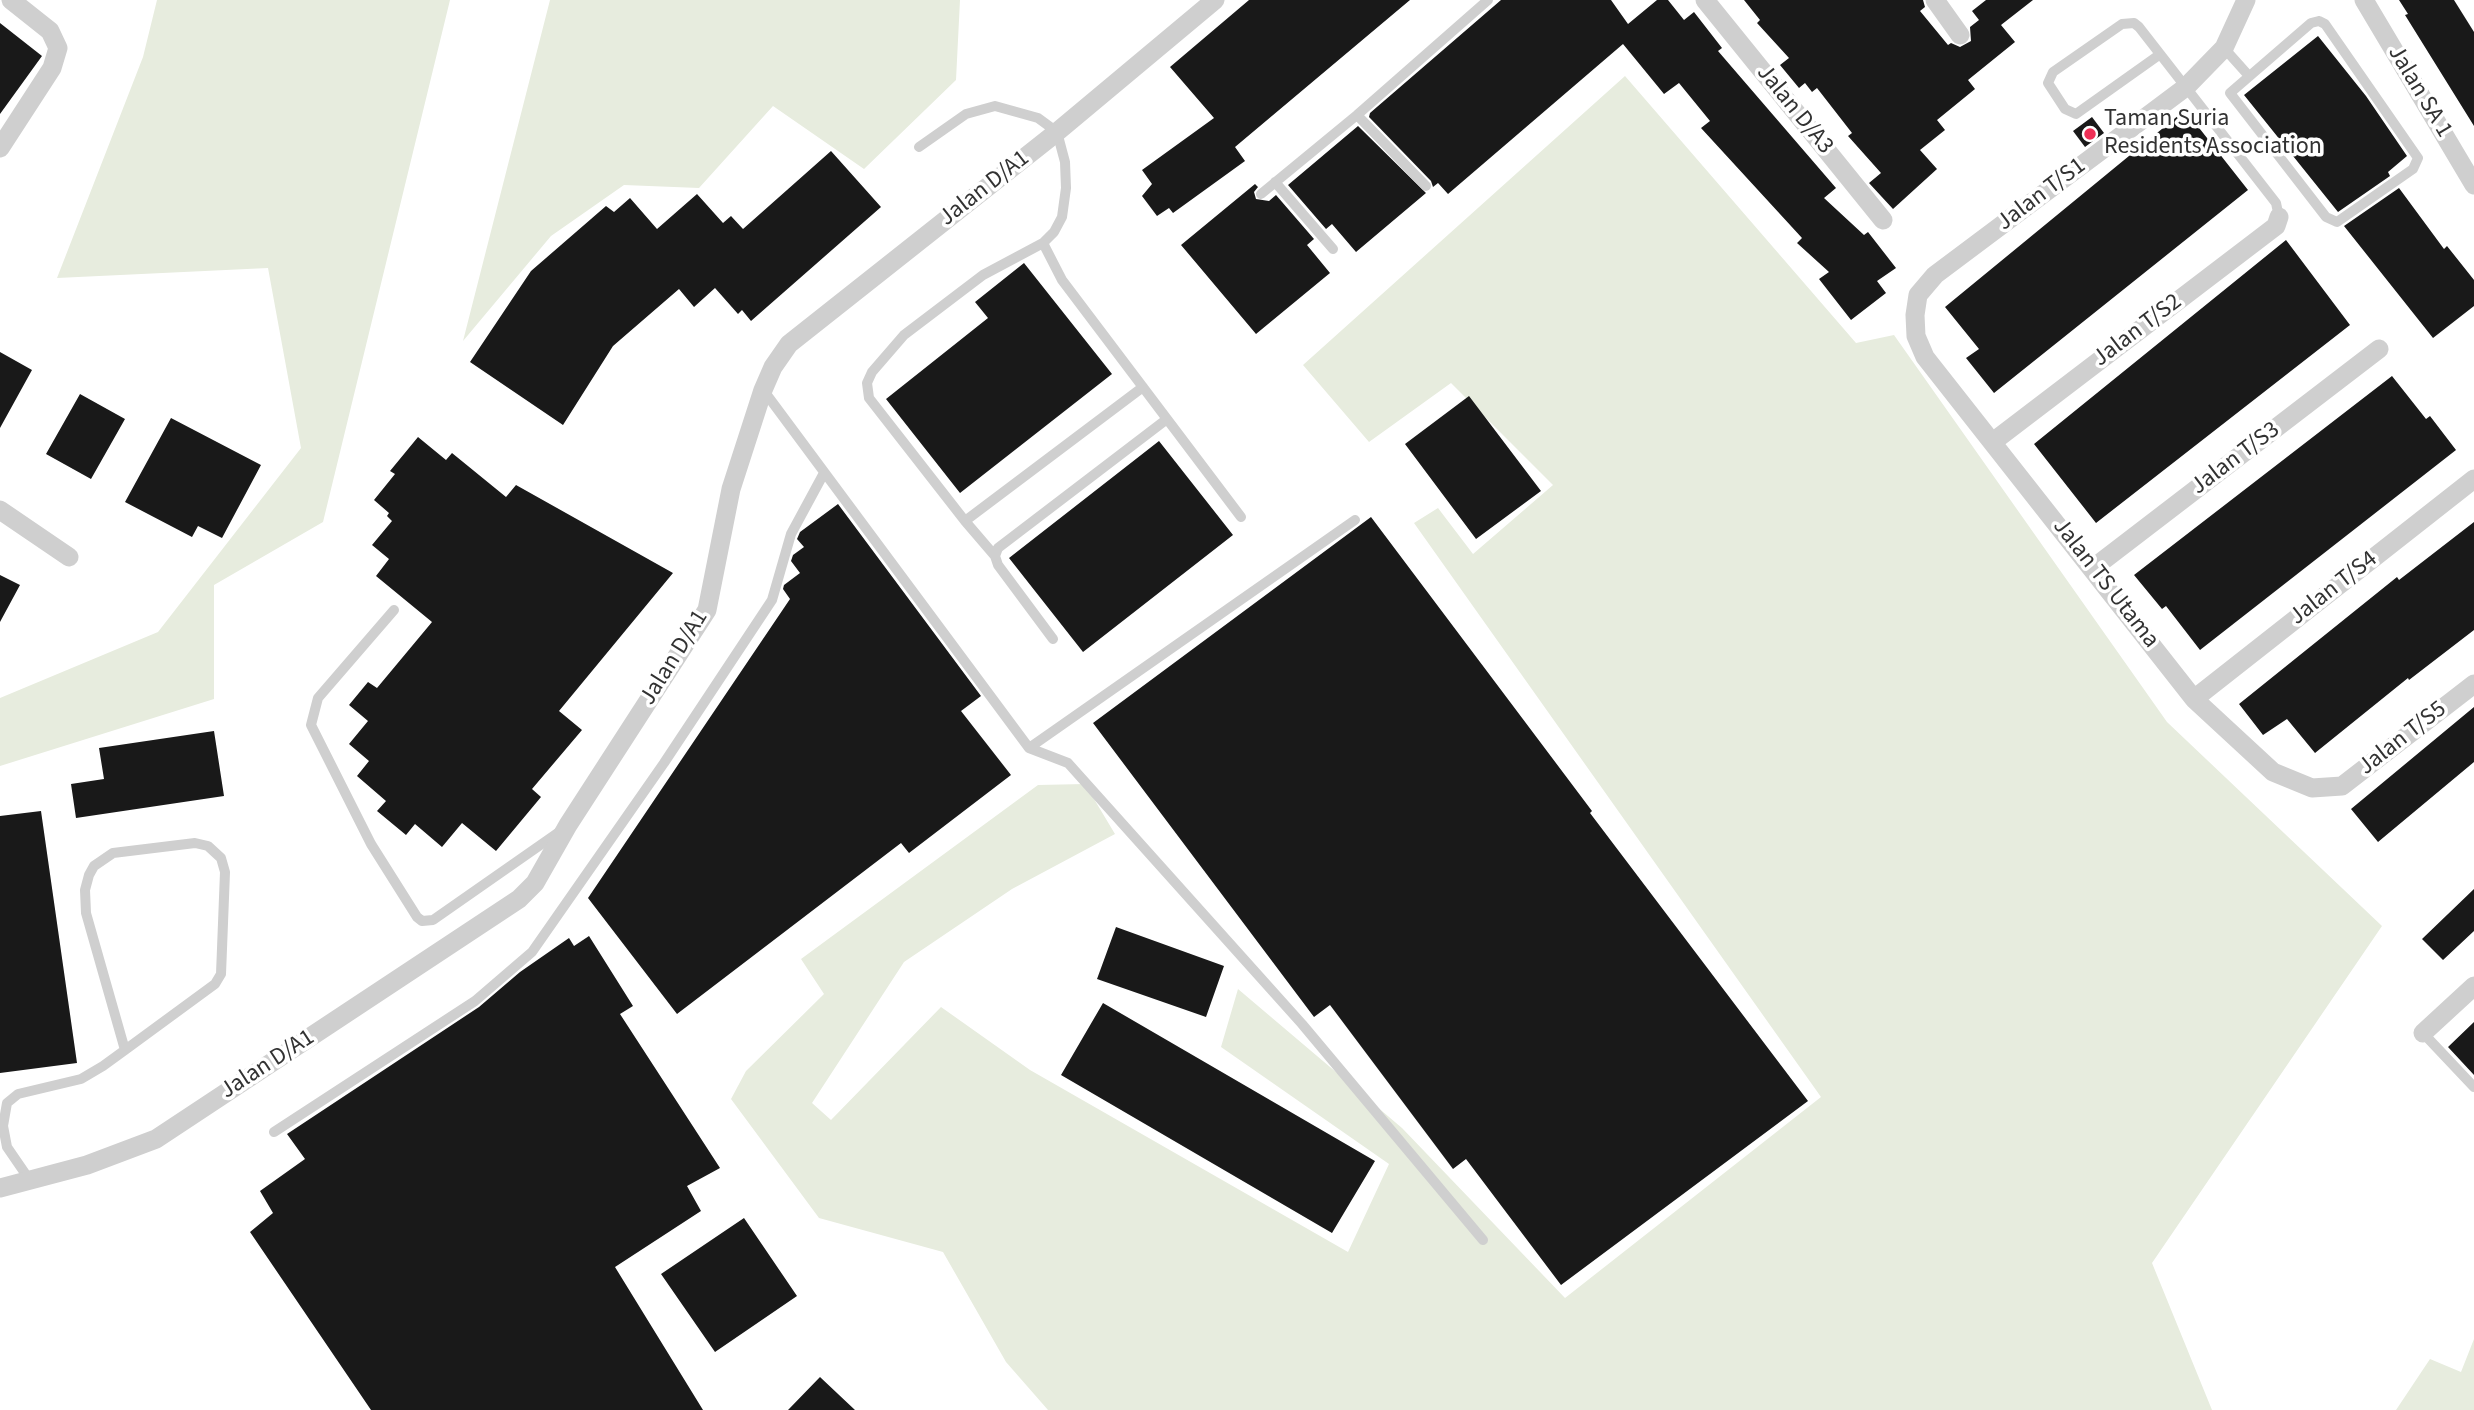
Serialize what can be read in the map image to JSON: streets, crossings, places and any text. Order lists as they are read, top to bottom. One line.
{"streets":{"street":["Jalan SA 1","Jalan D/A3","Jalan D/A1","Jalan T/S1","Jalan T/S2","Jalan T/S3","Jalan TS Utama","Jalan T/S4","Jalan T/S5"]},"crossings":[["Jalan T/S1","Jalan TS Utama"],["Jalan T/S2","Jalan TS Utama"],["Jalan T/S3","Jalan TS Utama"],["Jalan TS Utama","Jalan T/S4"],["Jalan TS Utama","Jalan T/S5"]],"places":["Taman Suria Residents Association"]}
